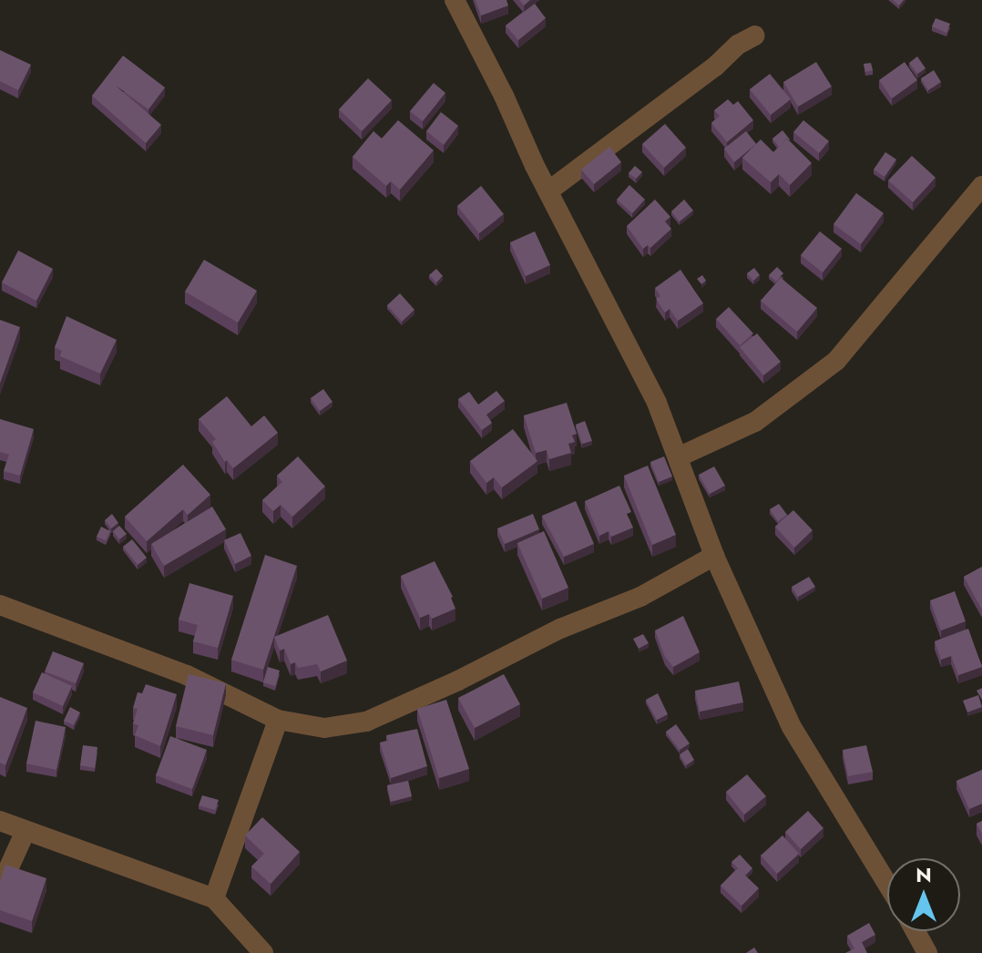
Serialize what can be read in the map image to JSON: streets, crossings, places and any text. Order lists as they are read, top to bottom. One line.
{"north":"top"}
